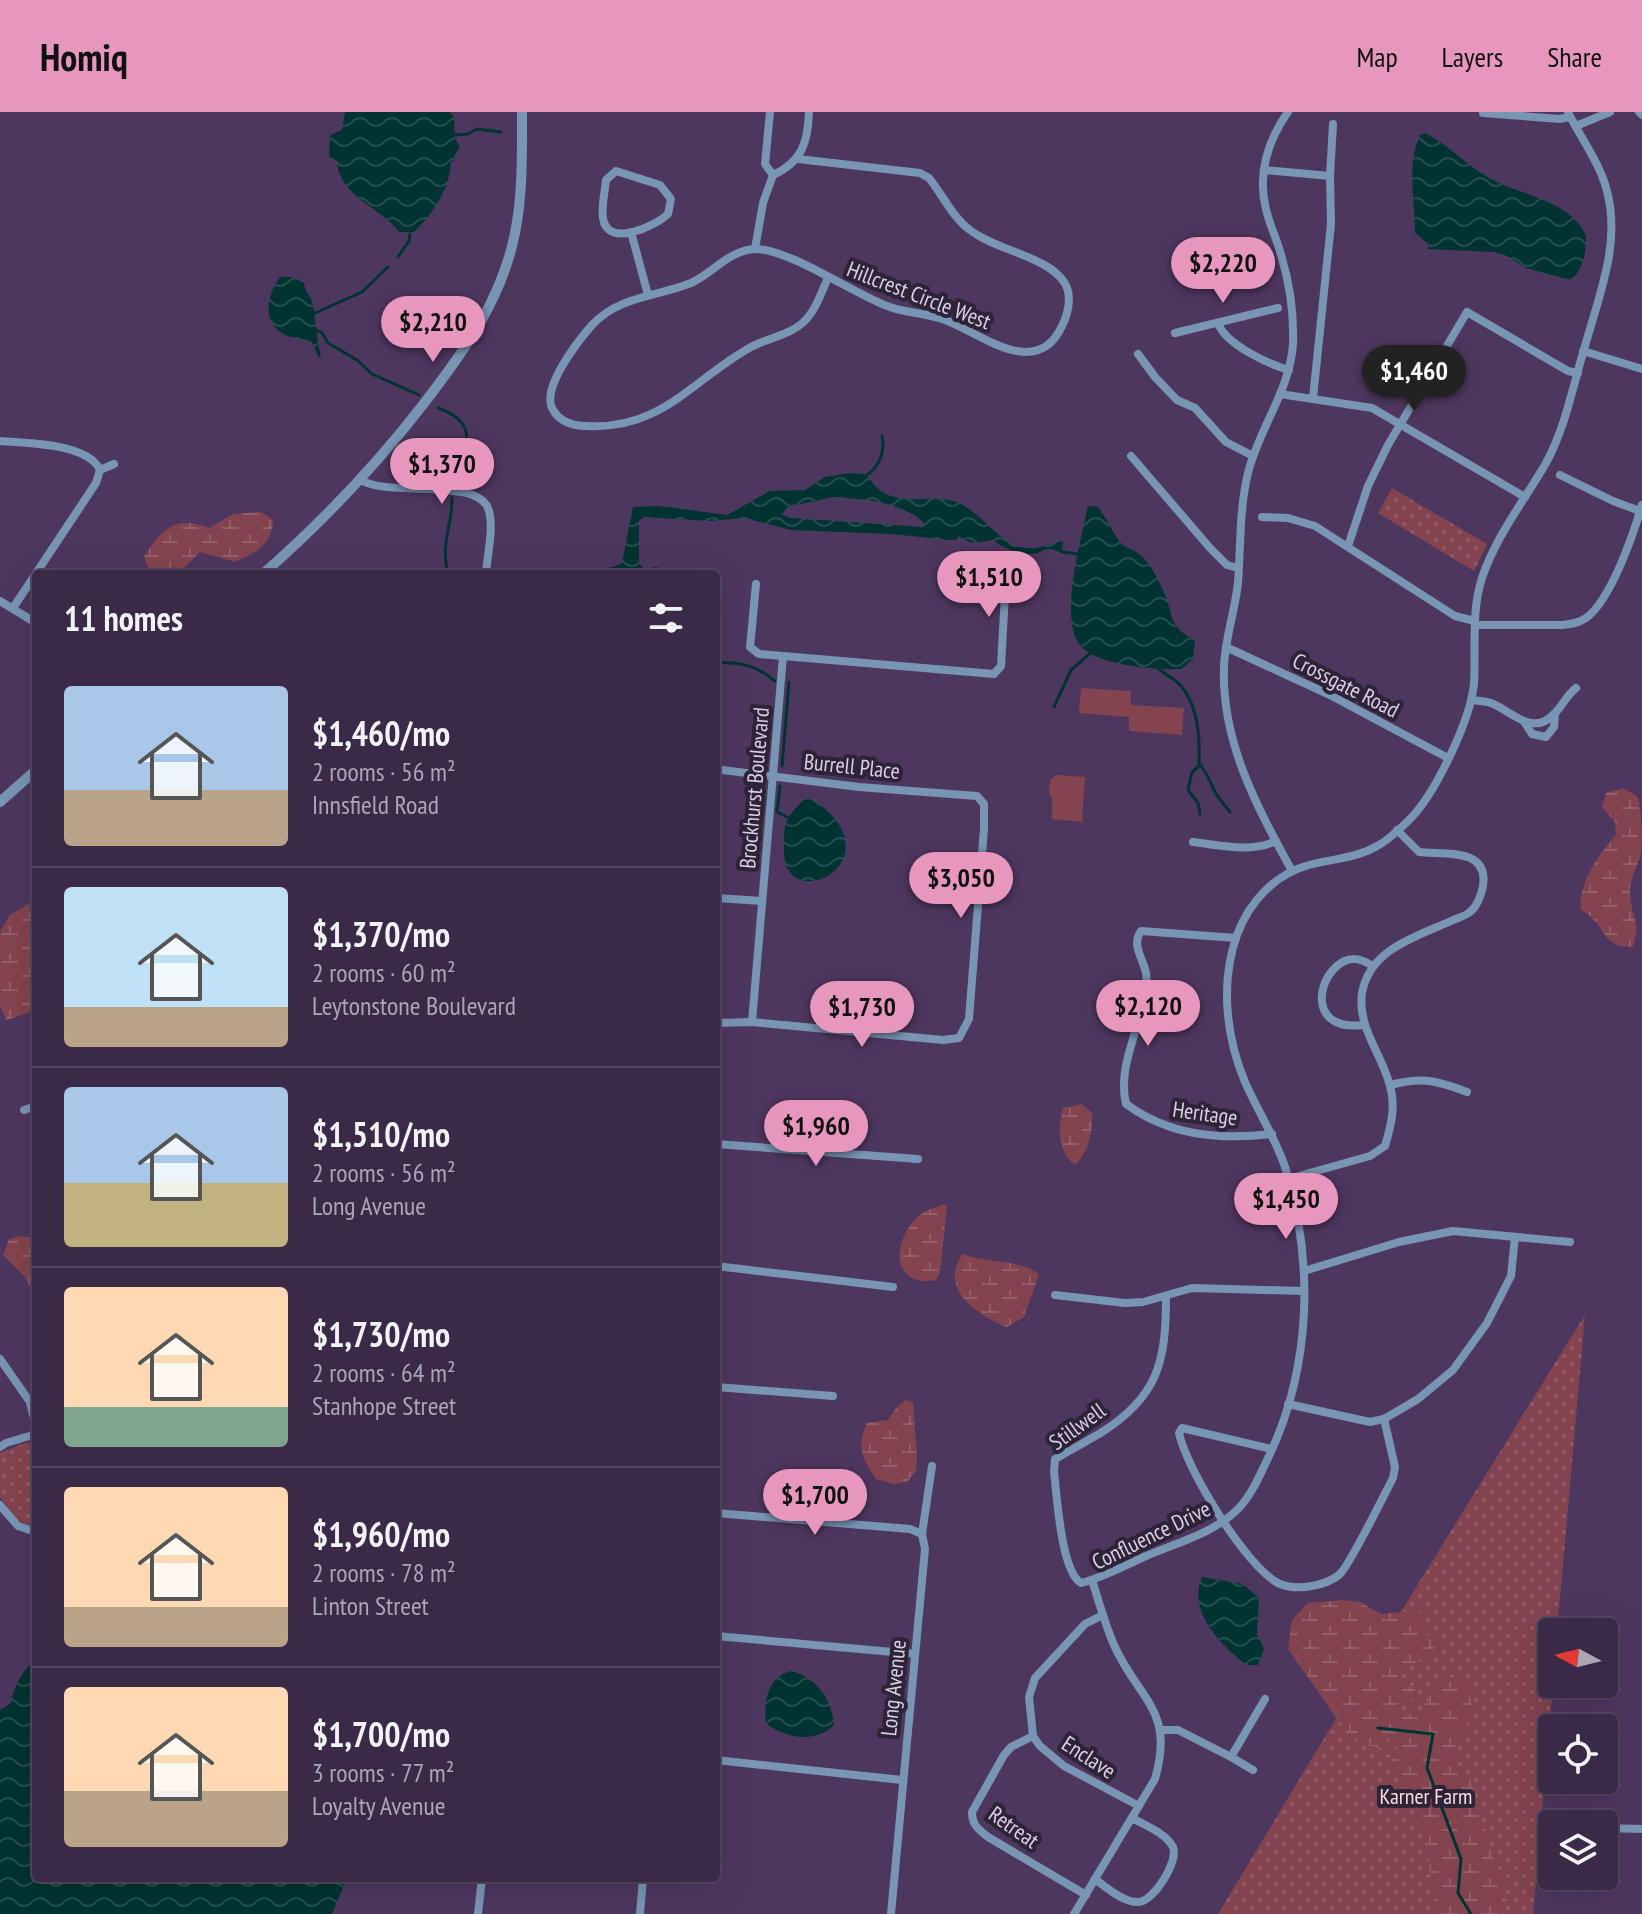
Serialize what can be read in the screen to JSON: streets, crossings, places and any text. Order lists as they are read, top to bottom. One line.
{"streets":{"street":["Hillcrest Circle West","Crossgate Road","Burrell Place","Brockhurst Boulevard","Heritage","Stillwell","Confluence Drive","Long Avenue","Enclave","Retreat"]},"crossings":[["Burrell Place","Brockhurst Boulevard"],["Heritage","Confluence Drive"],["Stillwell","Confluence Drive"],["Confluence Drive","Enclave"],["Confluence Drive","Retreat"],["Enclave","Retreat"]],"parks":["Karner Farm"],"north":"left","page":{"header":"Homiq","nav":["Map","Layers","Share"],"price":["$2,220","$2,210","$1,460","$1,370","$1,510","$3,050","$2,120","$1,730","$1,960","$1,450","$1,700"],"heading":"11 homes","list":[{"name":"$1,460/mo","note":"2 rooms · 56 m² · Innsfield Road"},{"name":"$1,370/mo","note":"2 rooms · 60 m² · Leytonstone Boulevard"},{"name":"$1,510/mo","note":"2 rooms · 56 m² · Long Avenue"},{"name":"$1,730/mo","note":"2 rooms · 64 m² · Stanhope Street"},{"name":"$1,960/mo","note":"2 rooms · 78 m² · Linton Street"},{"name":"$1,700/mo","note":"3 rooms · 77 m² · Loyalty Avenue"}]}}
